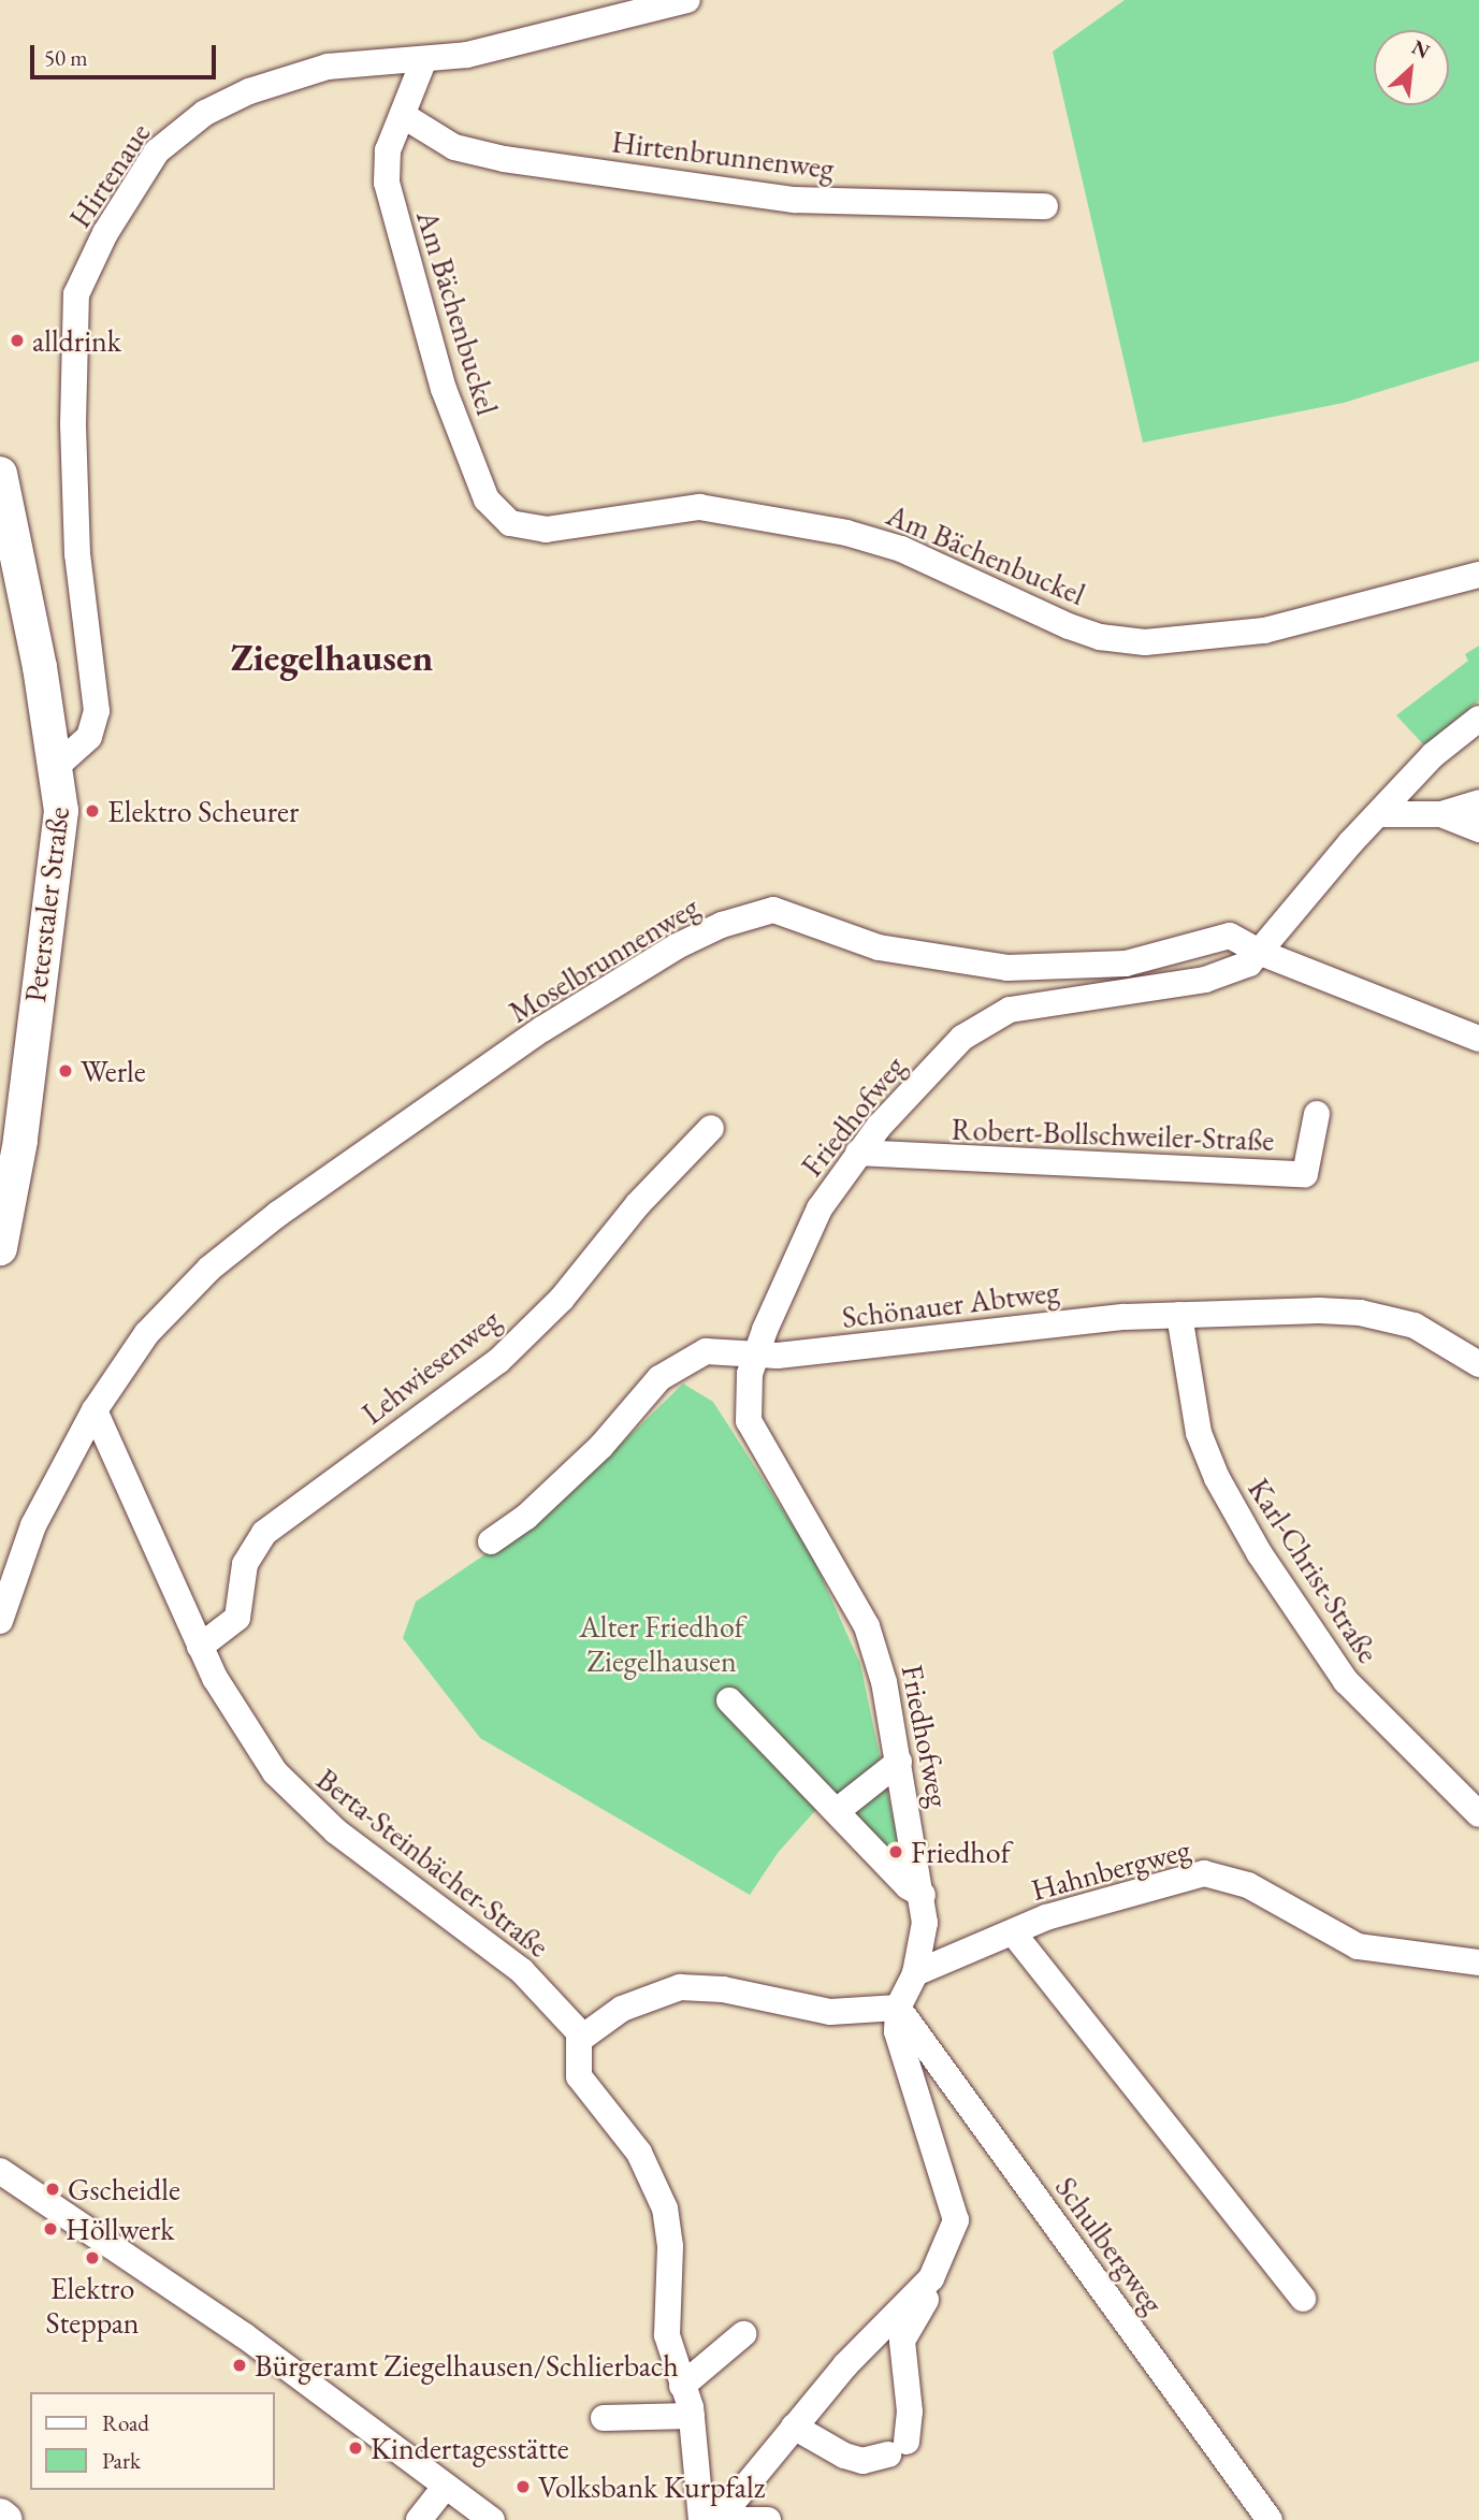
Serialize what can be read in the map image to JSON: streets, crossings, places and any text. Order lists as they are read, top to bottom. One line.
{"streets":{"main road":["Peterstaler Straße"],"street":["Hirtenbrunnenweg","Hirtenaue","Am Bächenbuckel","Moselbrunnenweg","Friedhofweg","Robert-Bollschweiler-Straße","Schönauer Abtweg","Lehwiesenweg","Karl-Christ-Straße","Berta-Steinbächer-Straße","Hahnbergweg","Schulbergweg"]},"crossings":[["Hirtenbrunnenweg","Am Bächenbuckel"],["Hirtenaue","Am Bächenbuckel"],["Hirtenaue","Peterstaler Straße"],["Moselbrunnenweg","Friedhofweg"],["Moselbrunnenweg","Berta-Steinbächer-Straße"],["Friedhofweg","Robert-Bollschweiler-Straße"],["Friedhofweg","Schönauer Abtweg"],["Friedhofweg","Hahnbergweg"],["Friedhofweg","Schulbergweg"],["Schönauer Abtweg","Karl-Christ-Straße"],["Lehwiesenweg","Berta-Steinbächer-Straße"]],"districts":["Ziegelhausen"],"parks":["Alter Friedhof Ziegelhausen"],"places":["alldrink","Elektro Scheurer","Werle","Friedhof","Gscheidle","Höllwerk","Elektro Steppan","Bürgeramt Ziegelhausen/Schlierbach","Kindertagesstätte","Volksbank Kurpfalz"],"legend":["Road","Park"],"scale_bar":"50 m","north":"top right"}
